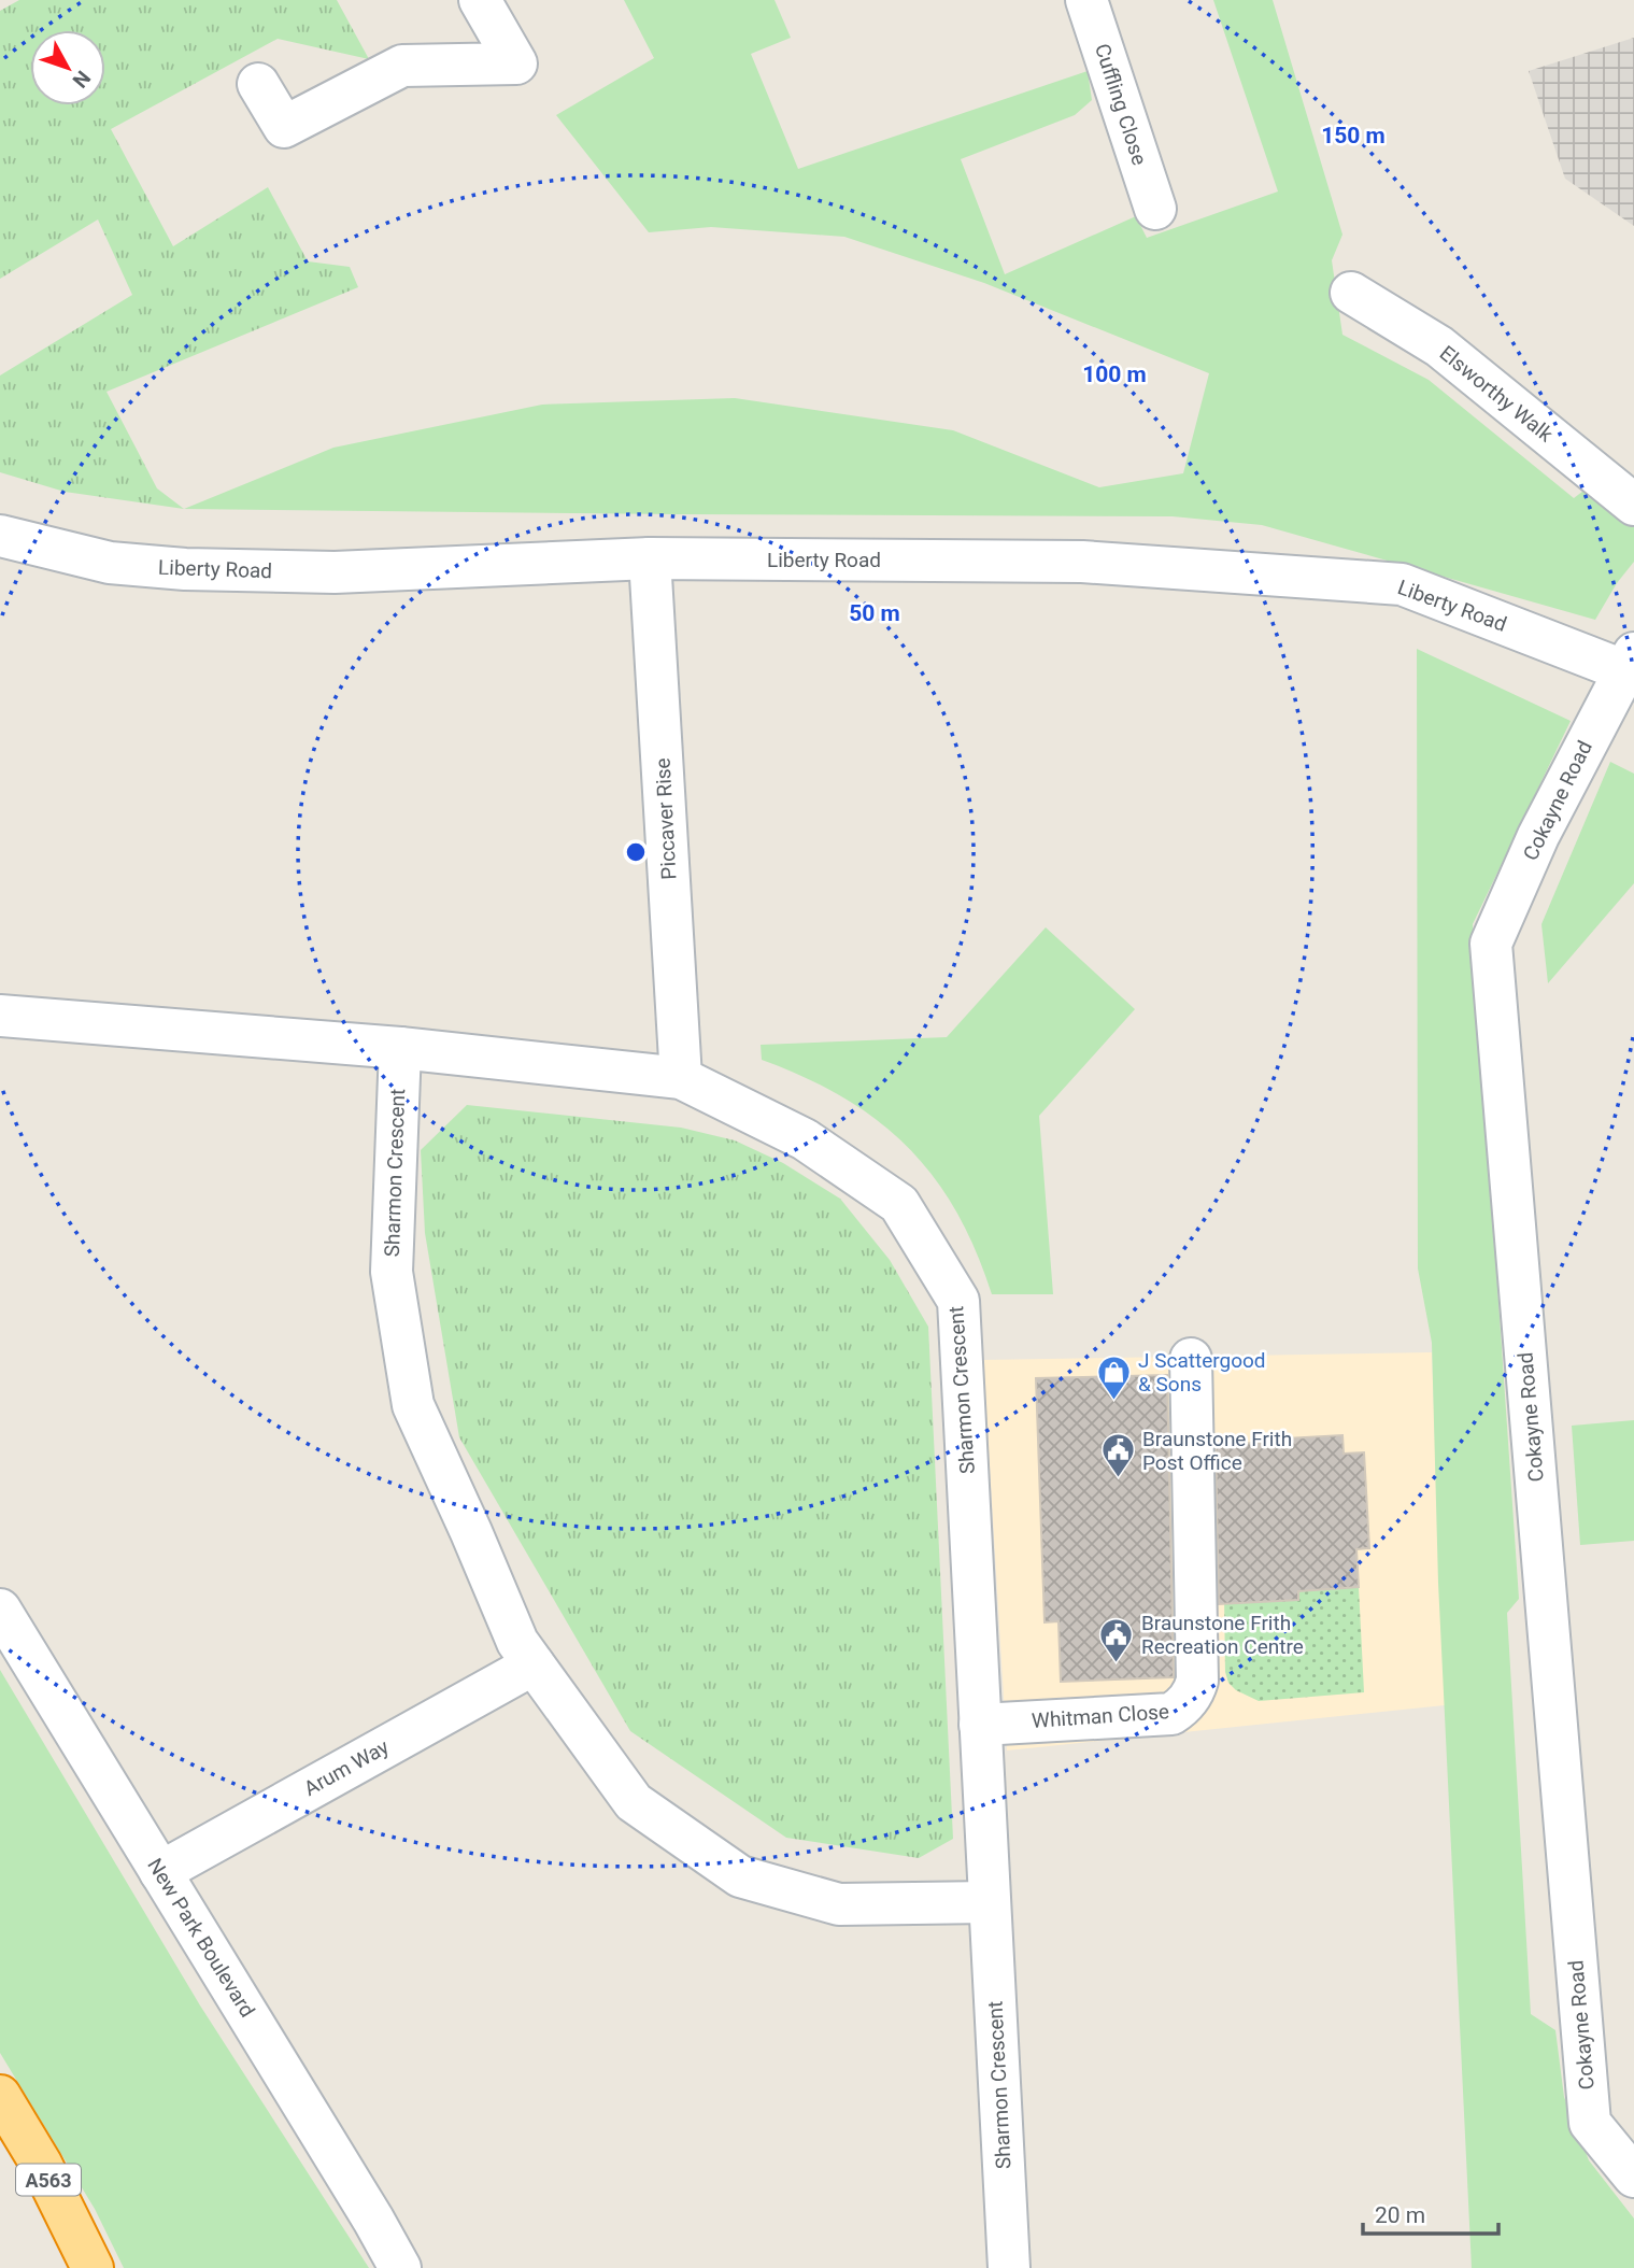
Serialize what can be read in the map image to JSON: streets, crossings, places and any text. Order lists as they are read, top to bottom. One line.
{"streets":{"highway":["A563"],"street":["Cuffling Close","Elsworthy Walk","Liberty Road","Cokayne Road","Piccaver Rise","Sharmon Crescent","Whitman Close","Arum Way","New Park Boulevard"]},"crossings":[["Liberty Road","Cokayne Road"],["Liberty Road","Piccaver Rise"],["Piccaver Rise","Sharmon Crescent"],["Sharmon Crescent","Whitman Close"],["Sharmon Crescent","Arum Way"],["Arum Way","New Park Boulevard"]],"places":{"shop":["J Scattergood & Sons"],"public building":["Braunstone Frith Post Office","Braunstone Frith Recreation Centre"]},"scale_bar":"20 m","north":"bottom right","rings":["150 m","100 m","50 m"]}
